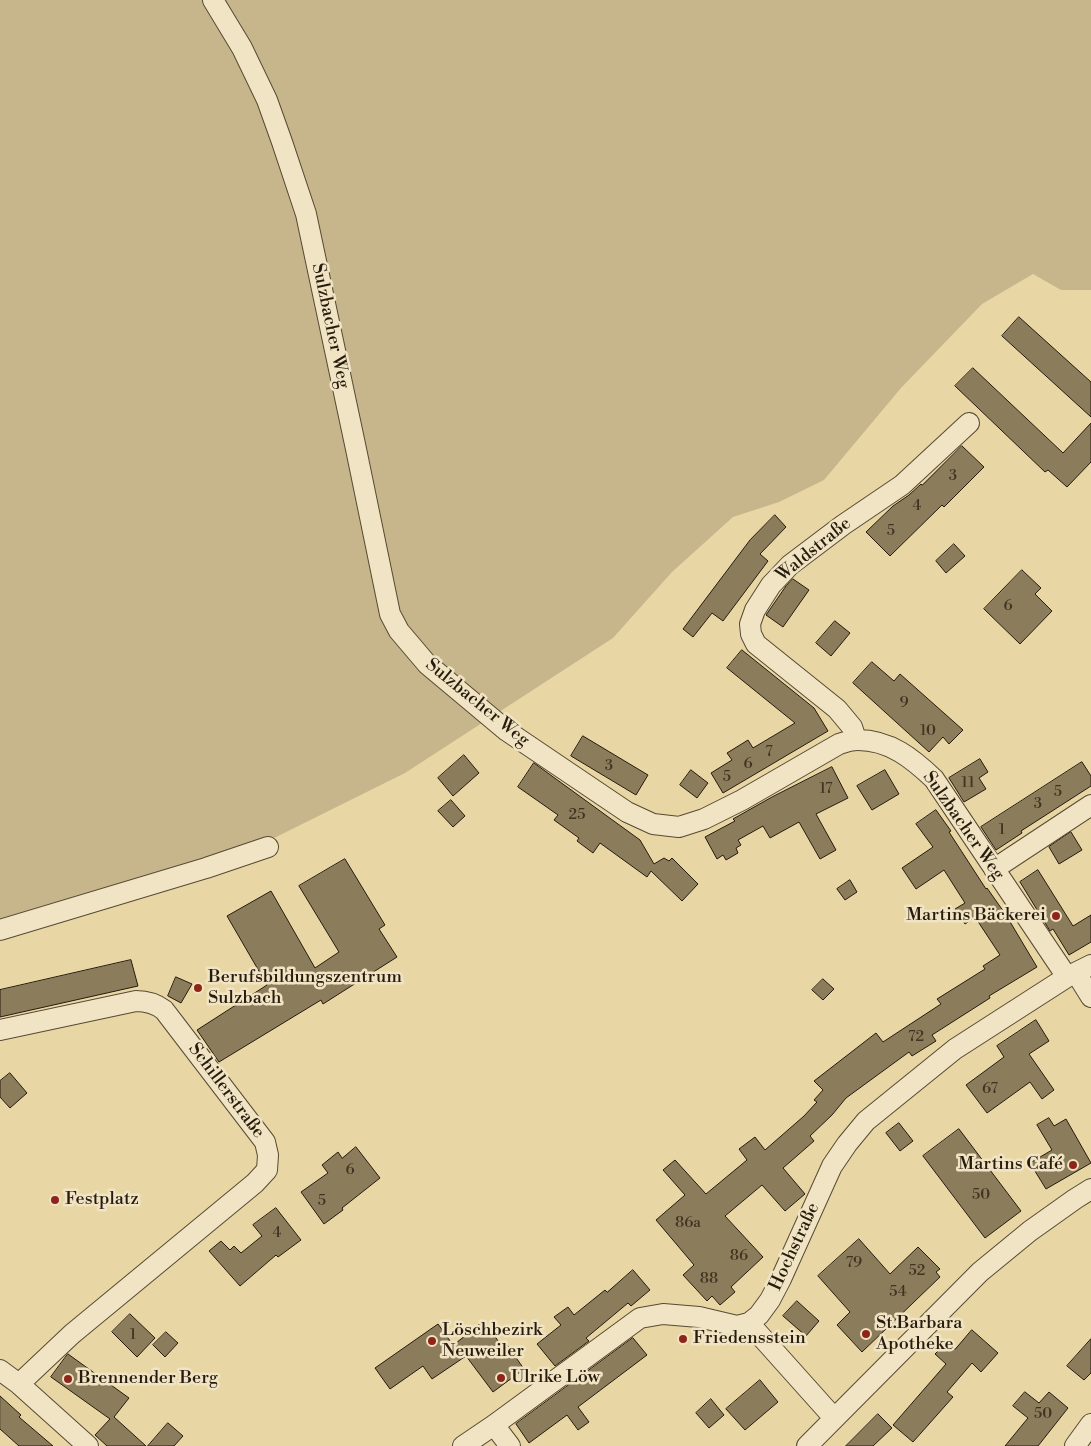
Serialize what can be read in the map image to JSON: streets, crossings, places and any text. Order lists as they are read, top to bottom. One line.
{"streets":{"street":["Sulzbacher Weg","Waldstraße","Schillerstraße","Hochstraße"]},"crossings":[["Sulzbacher Weg","Waldstraße"],["Sulzbacher Weg","Hochstraße"]],"places":["Martins Bäckerei","Berufsbildungszentrum Sulzbach","Martins Café","Festplatz","St.Barbara Apotheke","Friedensstein","Löschbezirk Neuweiler","Ulrike Löw","Brennender Berg"],"house_numbers":["3","4","5","6","9","10","7","6","3","5","11","17","5","3","25","1","72","67","6","50","5","86a","4","86","79","52","88","54","1","50"]}
